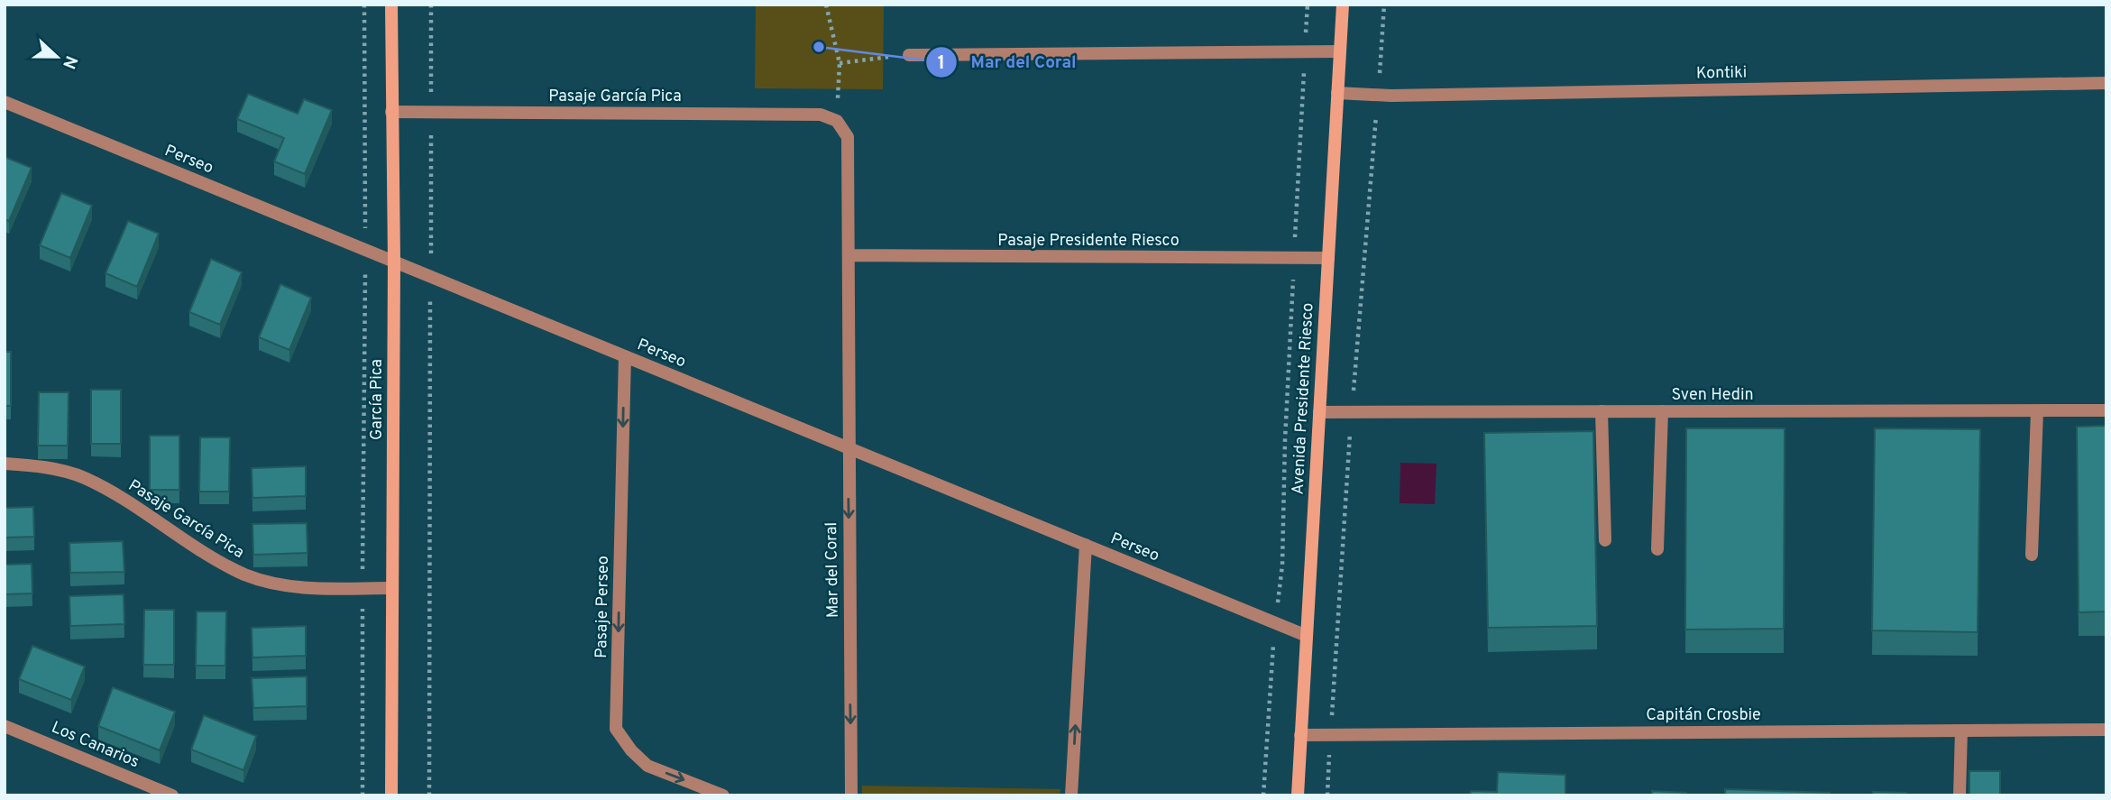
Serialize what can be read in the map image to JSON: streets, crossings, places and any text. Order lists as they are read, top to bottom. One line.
{"streets":{"main road":["Avenida Presidente Riesco","García Pica"],"street":["Kontiki","Pasaje García Pica","Perseo","Pasaje Presidente Riesco","Sven Hedin","Mar del Coral","Pasaje Perseo","Capitán Crosbie","Los Canarios"]},"crossings":[["Kontiki","Avenida Presidente Riesco"],["Pasaje García Pica","García Pica"],["Pasaje García Pica","Mar del Coral"],["Perseo","Avenida Presidente Riesco"],["Perseo","García Pica"],["Perseo","Mar del Coral"],["Perseo","Pasaje Perseo"],["Pasaje Presidente Riesco","Avenida Presidente Riesco"],["Pasaje Presidente Riesco","Mar del Coral"],["Sven Hedin","Avenida Presidente Riesco"],["Avenida Presidente Riesco","Capitán Crosbie"]],"one_way":["Mar del Coral","Pasaje Perseo"],"places":["Mar del Coral"],"north":"right"}
